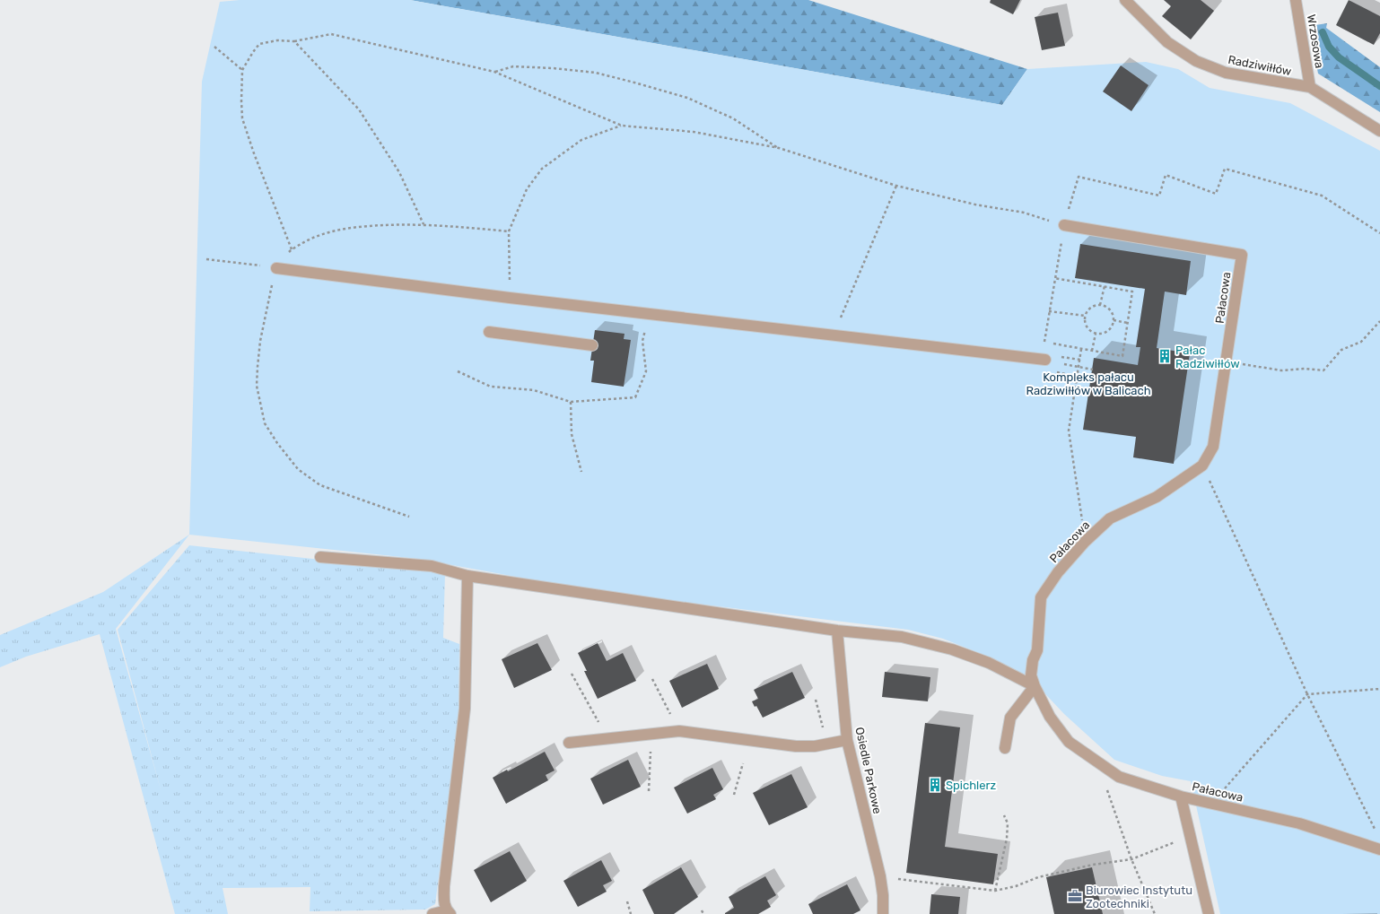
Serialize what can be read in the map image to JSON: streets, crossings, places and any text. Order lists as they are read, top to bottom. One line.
{"streets":{"street":["Wrzosowa","Radziwiłłów","Pałacowa","Osiedle Parkowe"]},"crossings":[["Wrzosowa","Radziwiłłów"]],"parks":["Kompleks pałacu Radziwiłłów w Balicach"],"places":{"building":["Pałac Radziwiłłów","Spichlerz"],"office":["Biurowiec Instytutu Zootechniki"]}}
